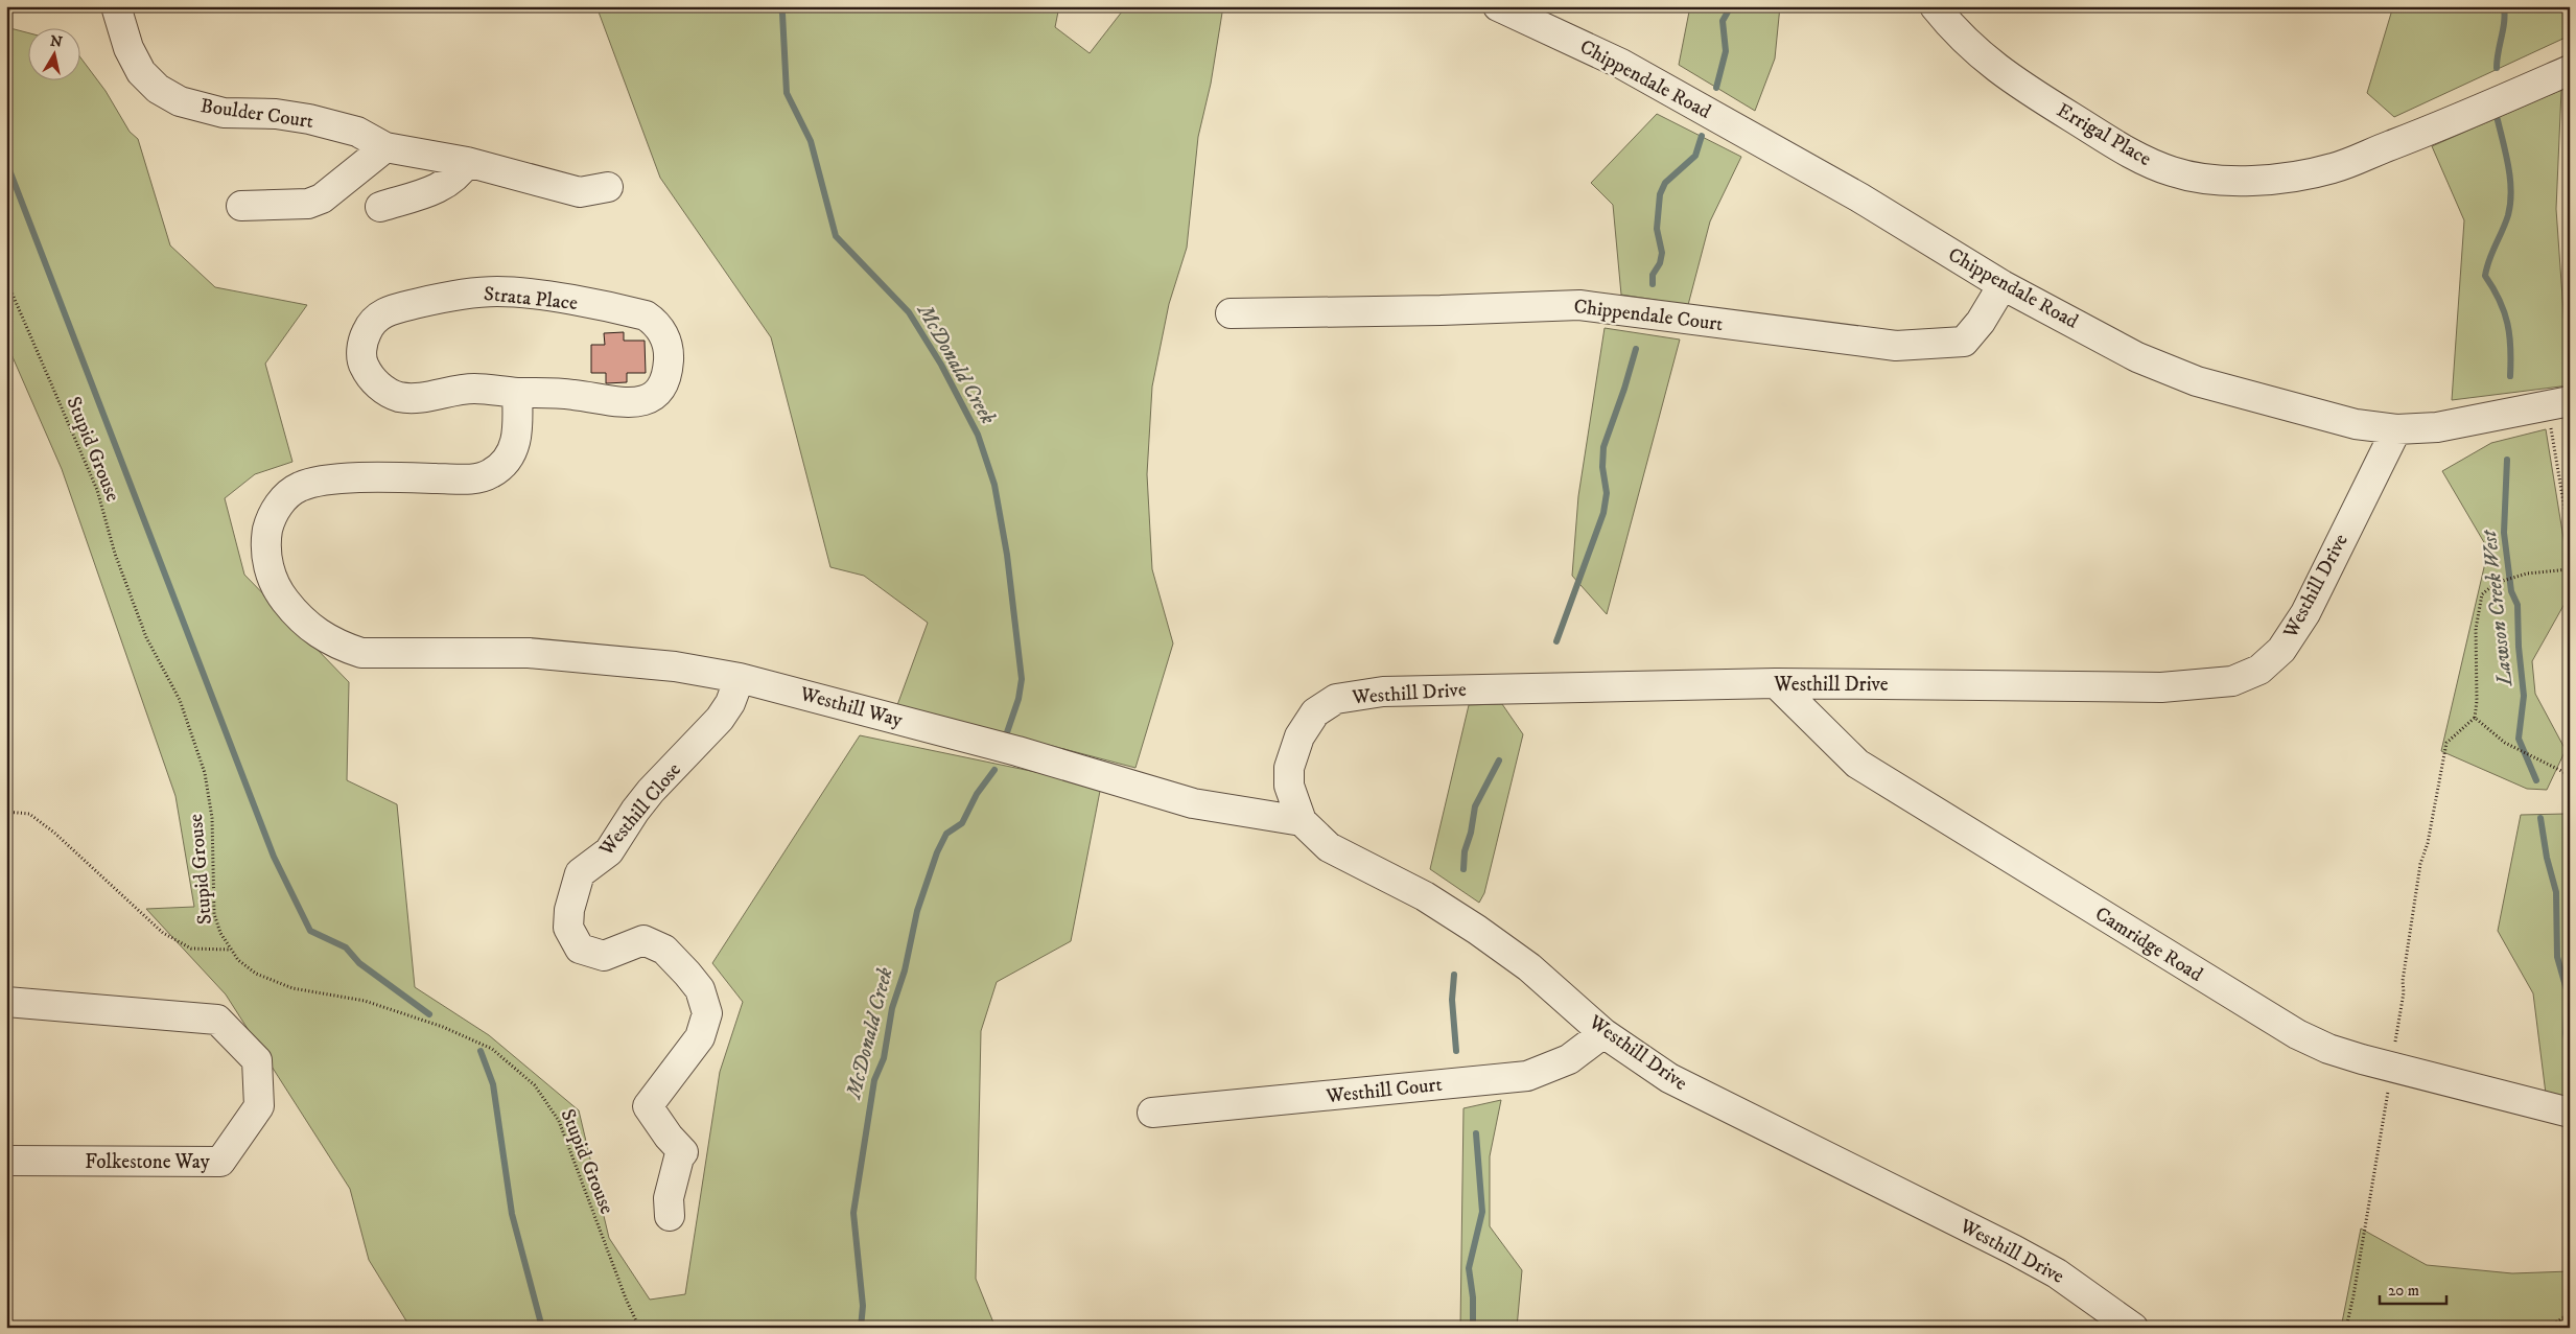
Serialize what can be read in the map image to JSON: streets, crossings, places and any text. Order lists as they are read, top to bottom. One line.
{"streets":{"street":["Chippendale Road","Boulder Court","Errigal Place","Strata Place","Chippendale Court","Westhill Drive","Westhill Way","Westhill Close","Camridge Road","Westhill Court","Folkestone Way"],"path":["Stupid Grouse"]},"crossings":[["Chippendale Road","Chippendale Court"],["Chippendale Road","Westhill Drive"],["Strata Place","Westhill Way"],["Westhill Drive","Westhill Way"],["Westhill Drive","Camridge Road"],["Westhill Drive","Westhill Court"],["Westhill Way","Westhill Close"]],"water":["McDonald Creek","Lawson Creek West"],"scale_bar":"20 m","north":"top"}
